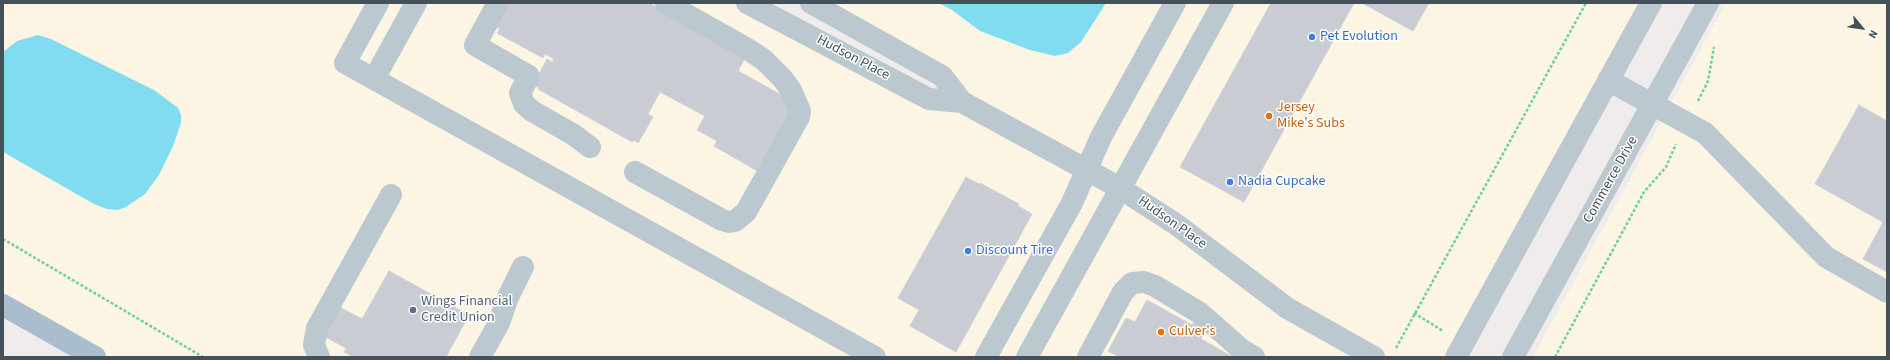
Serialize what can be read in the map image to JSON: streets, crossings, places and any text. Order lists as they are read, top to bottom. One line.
{"streets":{"street":["Hudson Place","Commerce Drive"]},"places":["Pet Evolution","Jersey Mike's Subs","Nadia Cupcake","Discount Tire","Wings Financial Credit Union","Culver's"],"north":"bottom right"}
